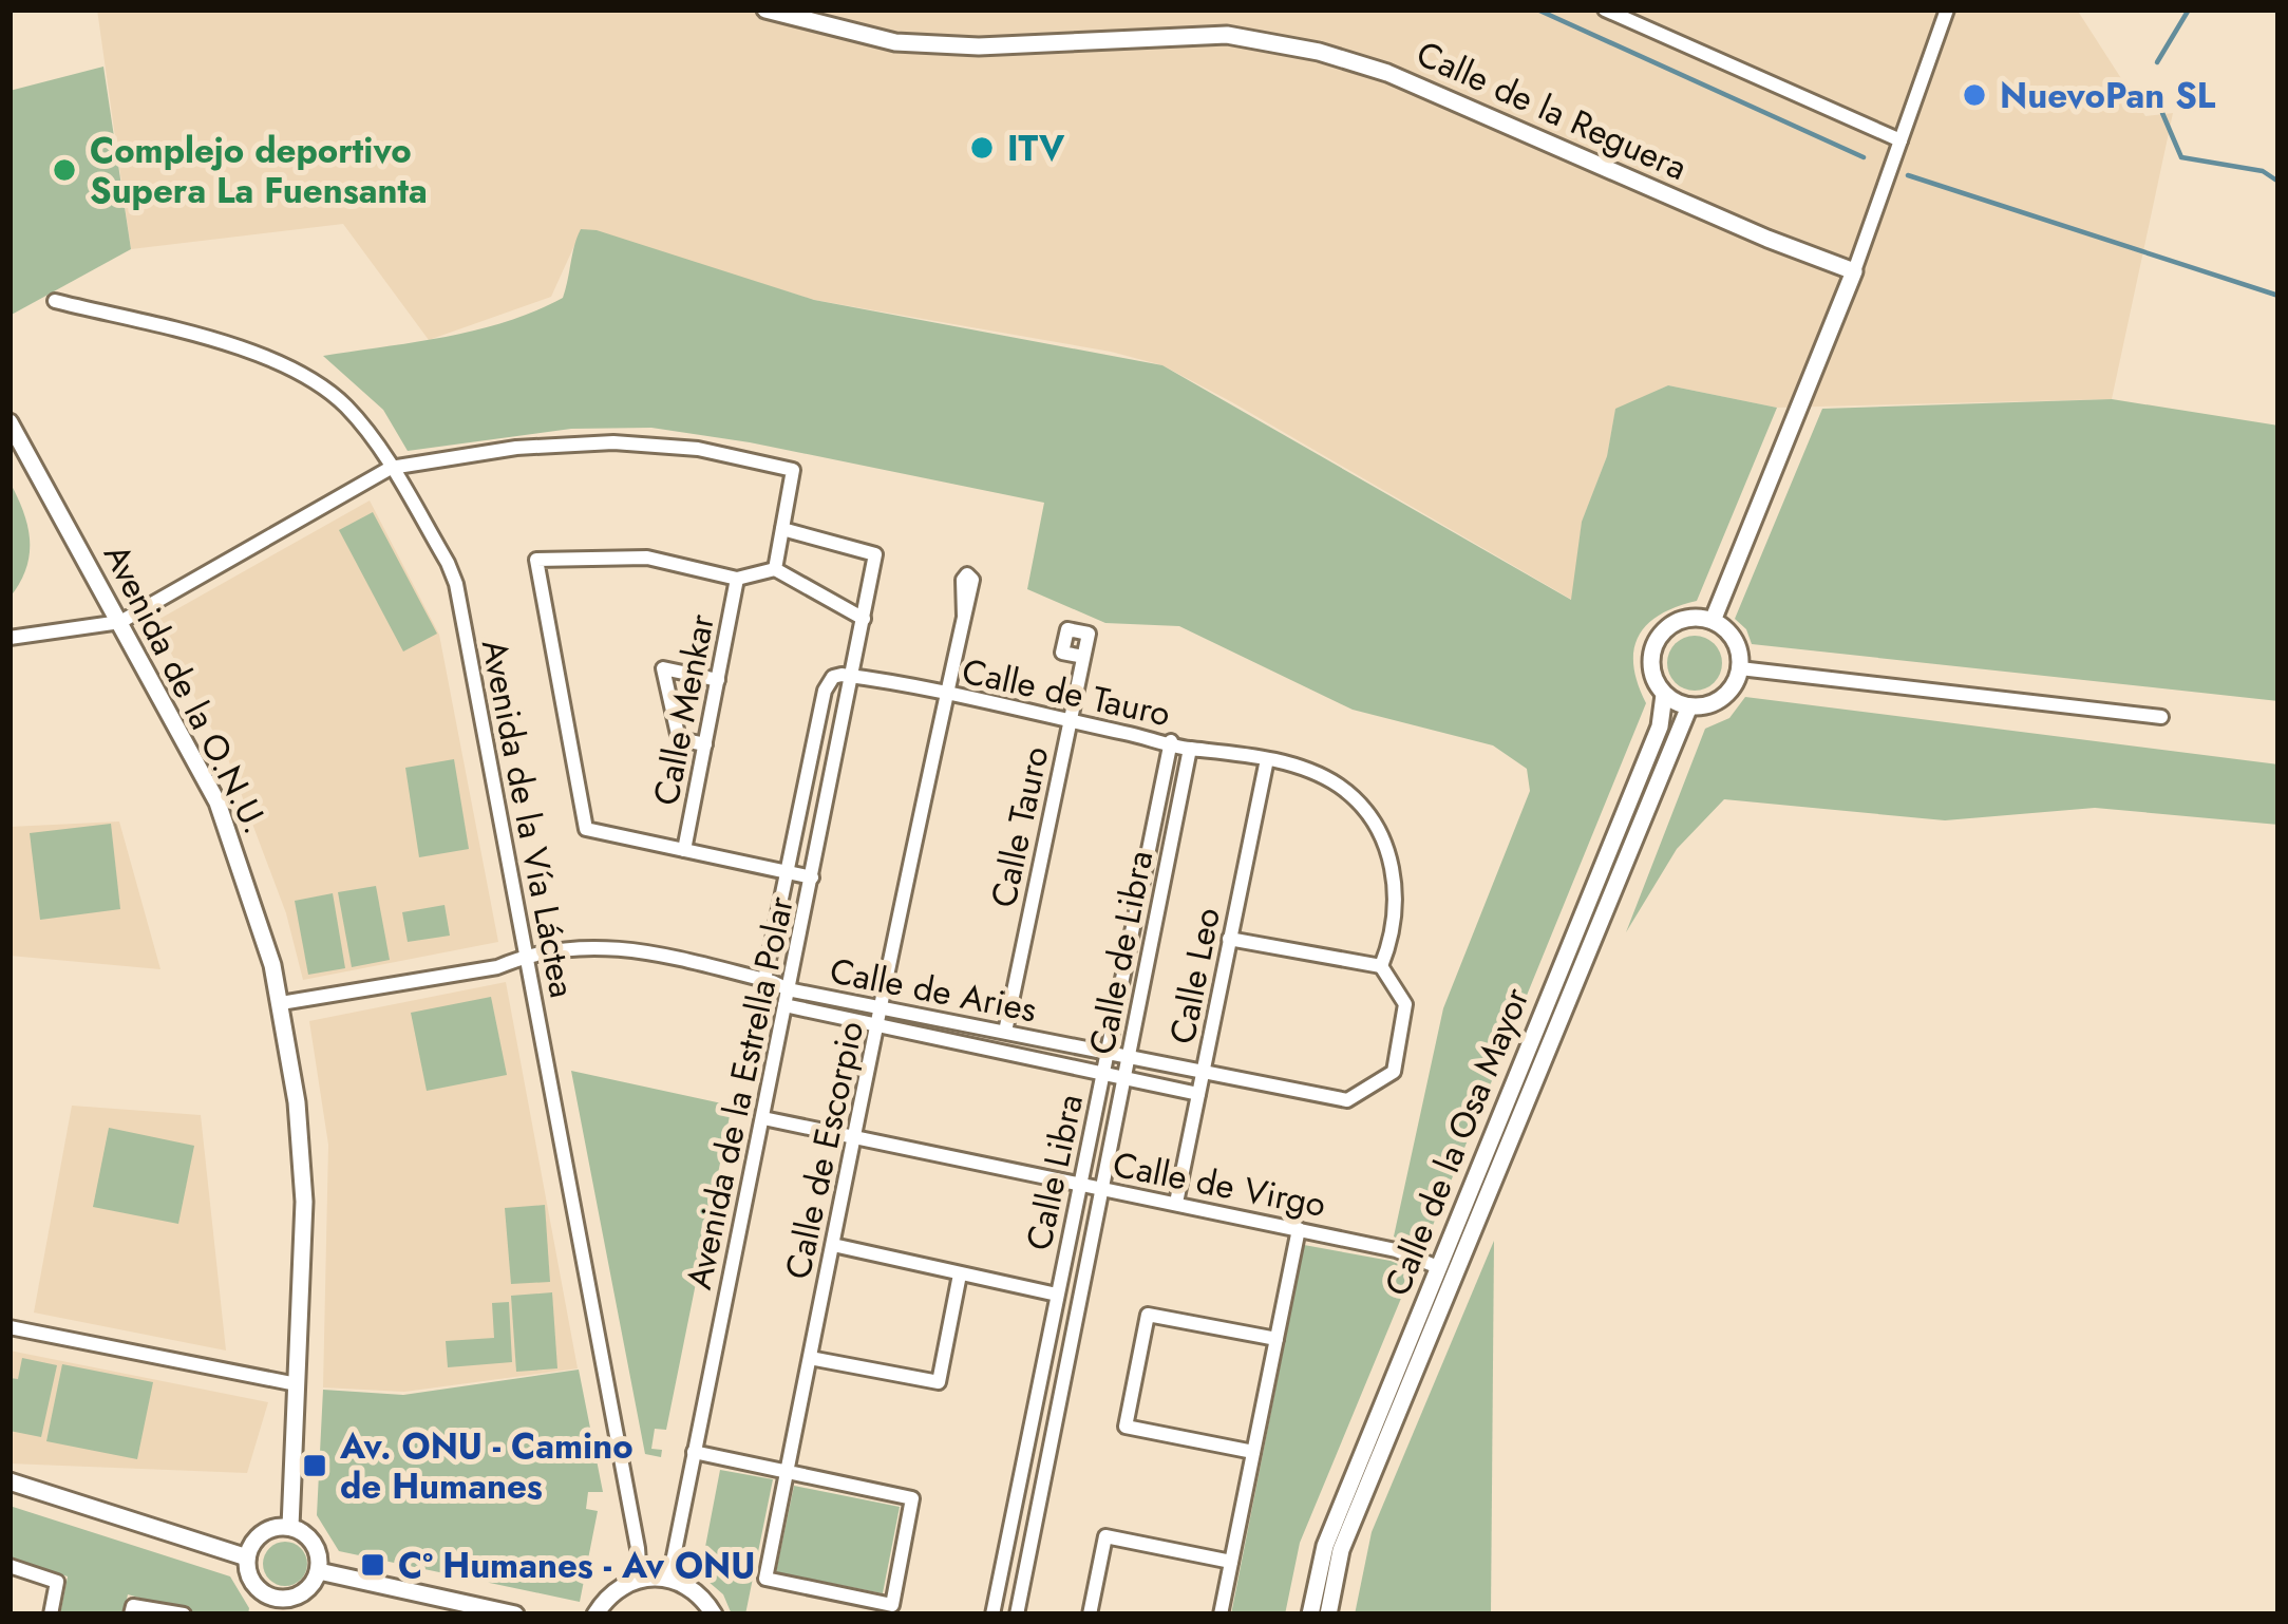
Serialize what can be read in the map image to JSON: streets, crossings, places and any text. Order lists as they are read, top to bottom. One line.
{"streets":{"street":["Calle de la Reguera","Avenida de la O.N.U.","Calle de Tauro","Calle Menkar","Avenida de la Vía Láctea","Calle Tauro","Calle de Libra","Calle Leo","Calle de Aries","Avenida de la Estrella Polar","Calle de la Osa Mayor","Calle de Escorpio","Calle Libra","Calle de Virgo"]},"crossings":[["Avenida de la O.N.U.","Calle de Aries"],["Calle de Tauro","Calle Tauro"],["Calle de Tauro","Calle de Libra"],["Calle de Tauro","Calle Leo"],["Calle de Tauro","Avenida de la Estrella Polar"],["Calle de Tauro","Calle de Escorpio"],["Calle de Tauro","Calle Libra"],["Avenida de la Vía Láctea","Calle de Aries"],["Calle Tauro","Calle de Aries"],["Calle de Libra","Calle de Aries"],["Calle de Libra","Calle de Virgo"],["Calle Leo","Calle de Aries"],["Calle Leo","Calle de Virgo"],["Calle de Aries","Avenida de la Estrella Polar"],["Calle de Aries","Calle de Escorpio"],["Calle de Aries","Calle Libra"],["Avenida de la Estrella Polar","Calle de Escorpio"],["Avenida de la Estrella Polar","Calle de Virgo"],["Calle de la Osa Mayor","Calle de Virgo"],["Calle de Escorpio","Calle de Virgo"],["Calle Libra","Calle de Virgo"]],"places":{"other":["NuevoPan SL","ITV","Complejo deportivo Supera La Fuensanta"],"transit":["Av. ONU - Camino de Humanes","Cº Humanes - Av ONU"]}}
